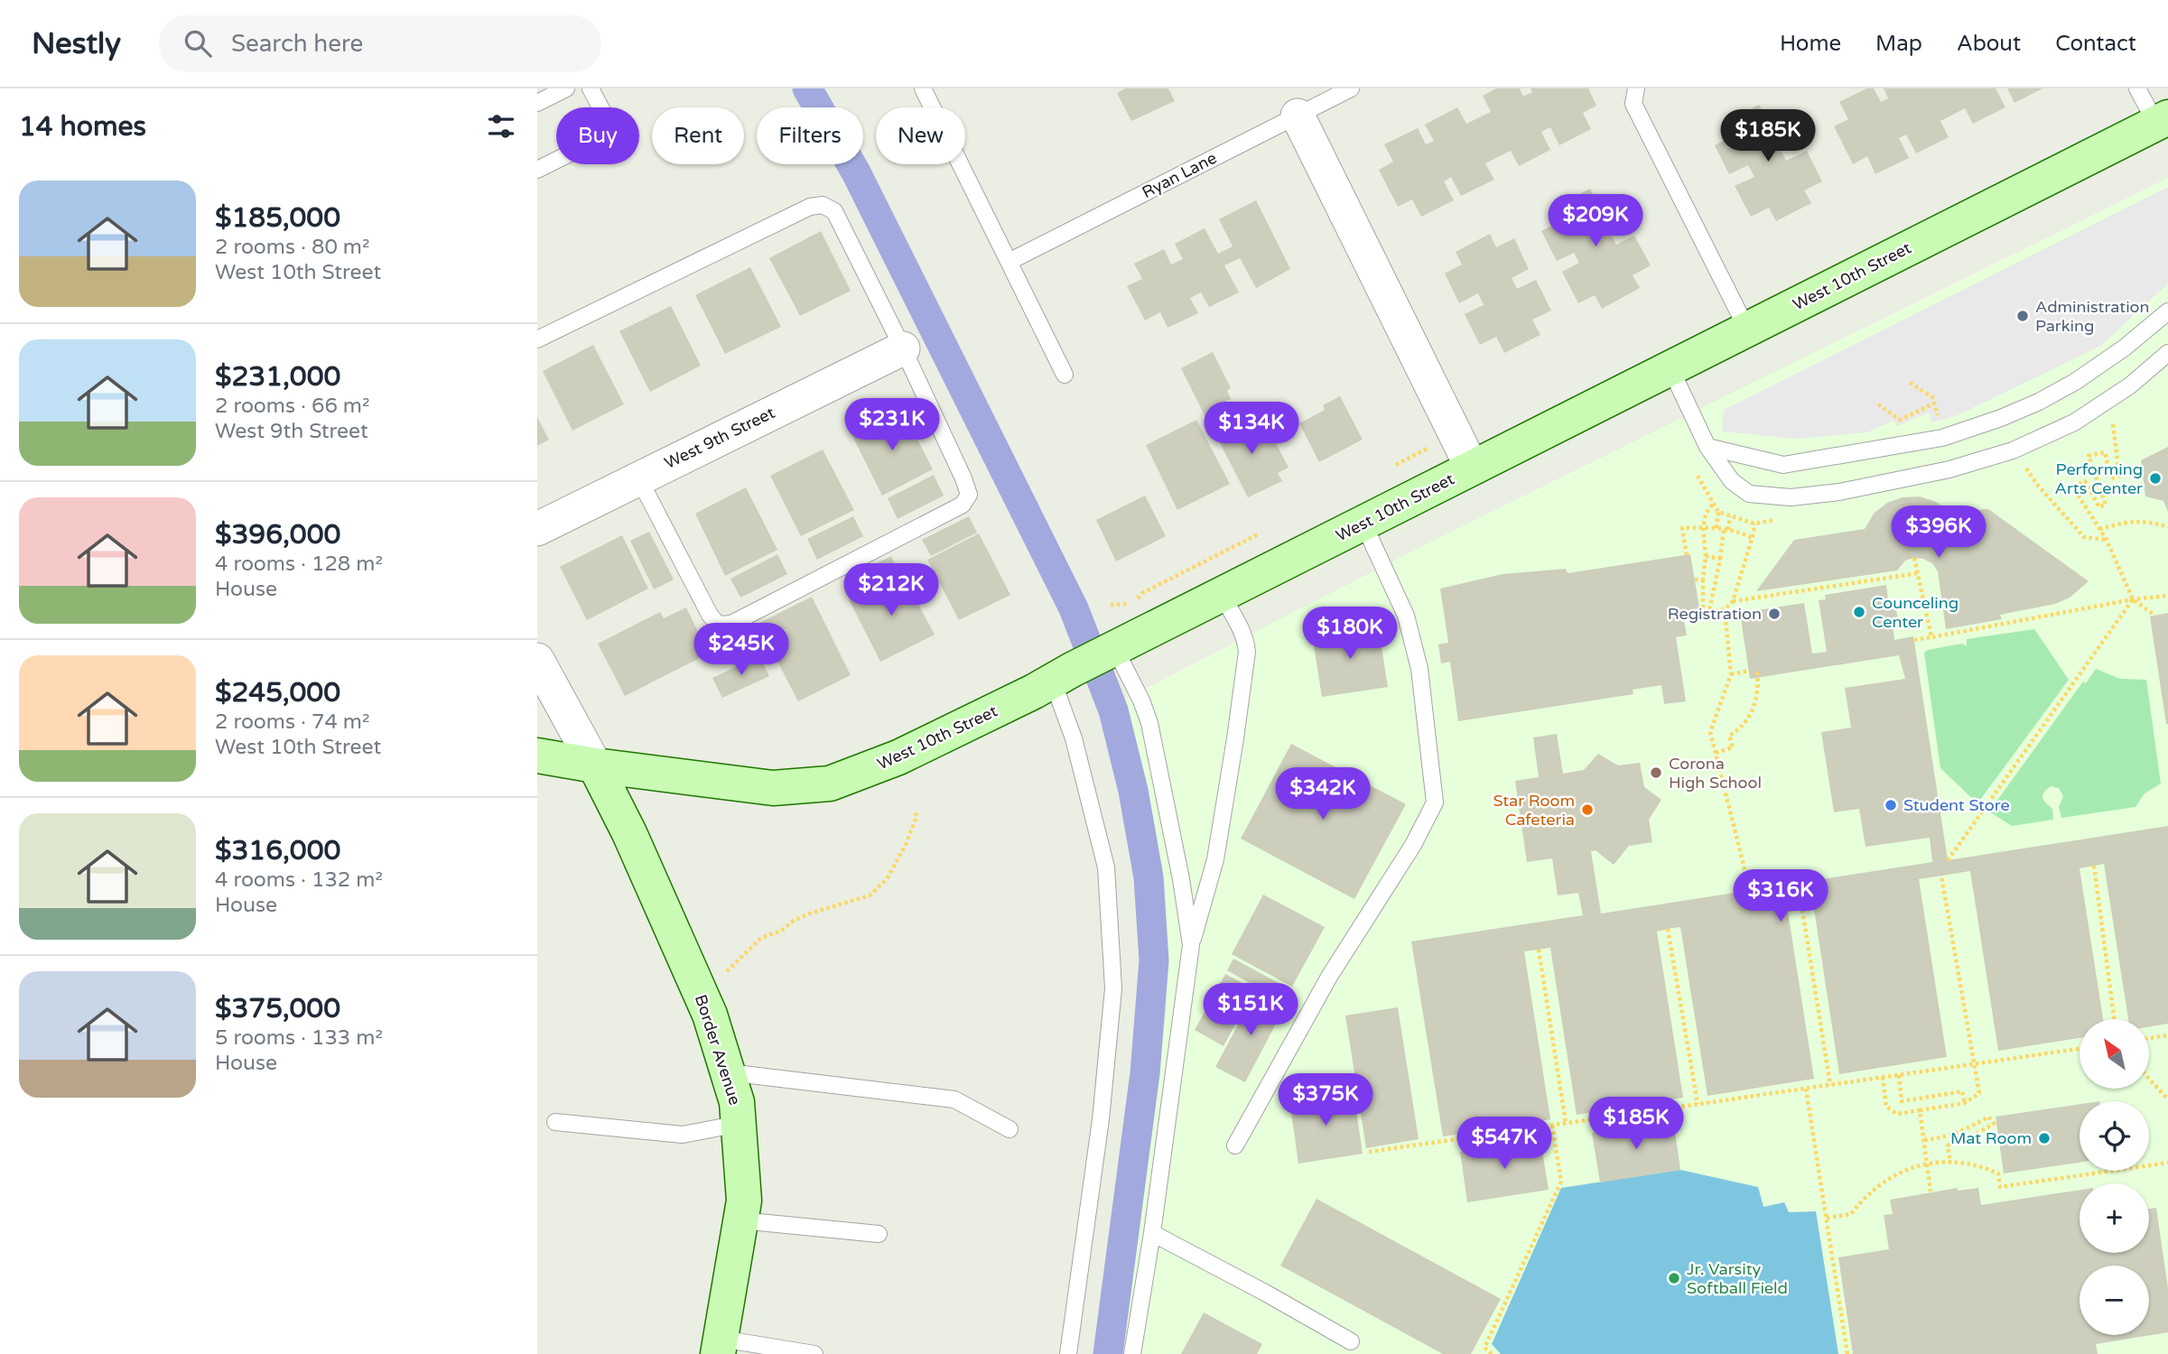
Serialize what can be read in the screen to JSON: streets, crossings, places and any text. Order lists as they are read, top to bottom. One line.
{"streets":{"main road":["West 10th Street","Border Avenue"],"street":["West 9th Street"],"lane":["Ryan Lane"]},"crossings":[["West 10th Street","Border Avenue"]],"places":["Administration Parking","Performing Arts Center","Counceling Center","Registration","Corona High School","Student Store","Star Room Cafeteria","Mat Room","Jr. Varsity Softball Field"],"north":"top left","page":{"header":"Nestly","search":"Search here","nav":["Home","Map","About","Contact"],"heading":"14 homes","chip":["Buy","Rent","Filters","New"],"price":["$185K","$209K","$231K","$134K","$396K","$212K","$180K","$245K","$342K","$316K","$151K","$375K","$185K","$547K"],"list":[{"name":"$185,000","note":"2 rooms · 80 m² · West 10th Street"},{"name":"$231,000","note":"2 rooms · 66 m² · West 9th Street"},{"name":"$396,000","note":"4 rooms · 128 m² · House"},{"name":"$245,000","note":"2 rooms · 74 m² · West 10th Street"},{"name":"$316,000","note":"4 rooms · 132 m² · House"},{"name":"$375,000","note":"5 rooms · 133 m² · House"}],"map_buttons":["+","−"]}}
